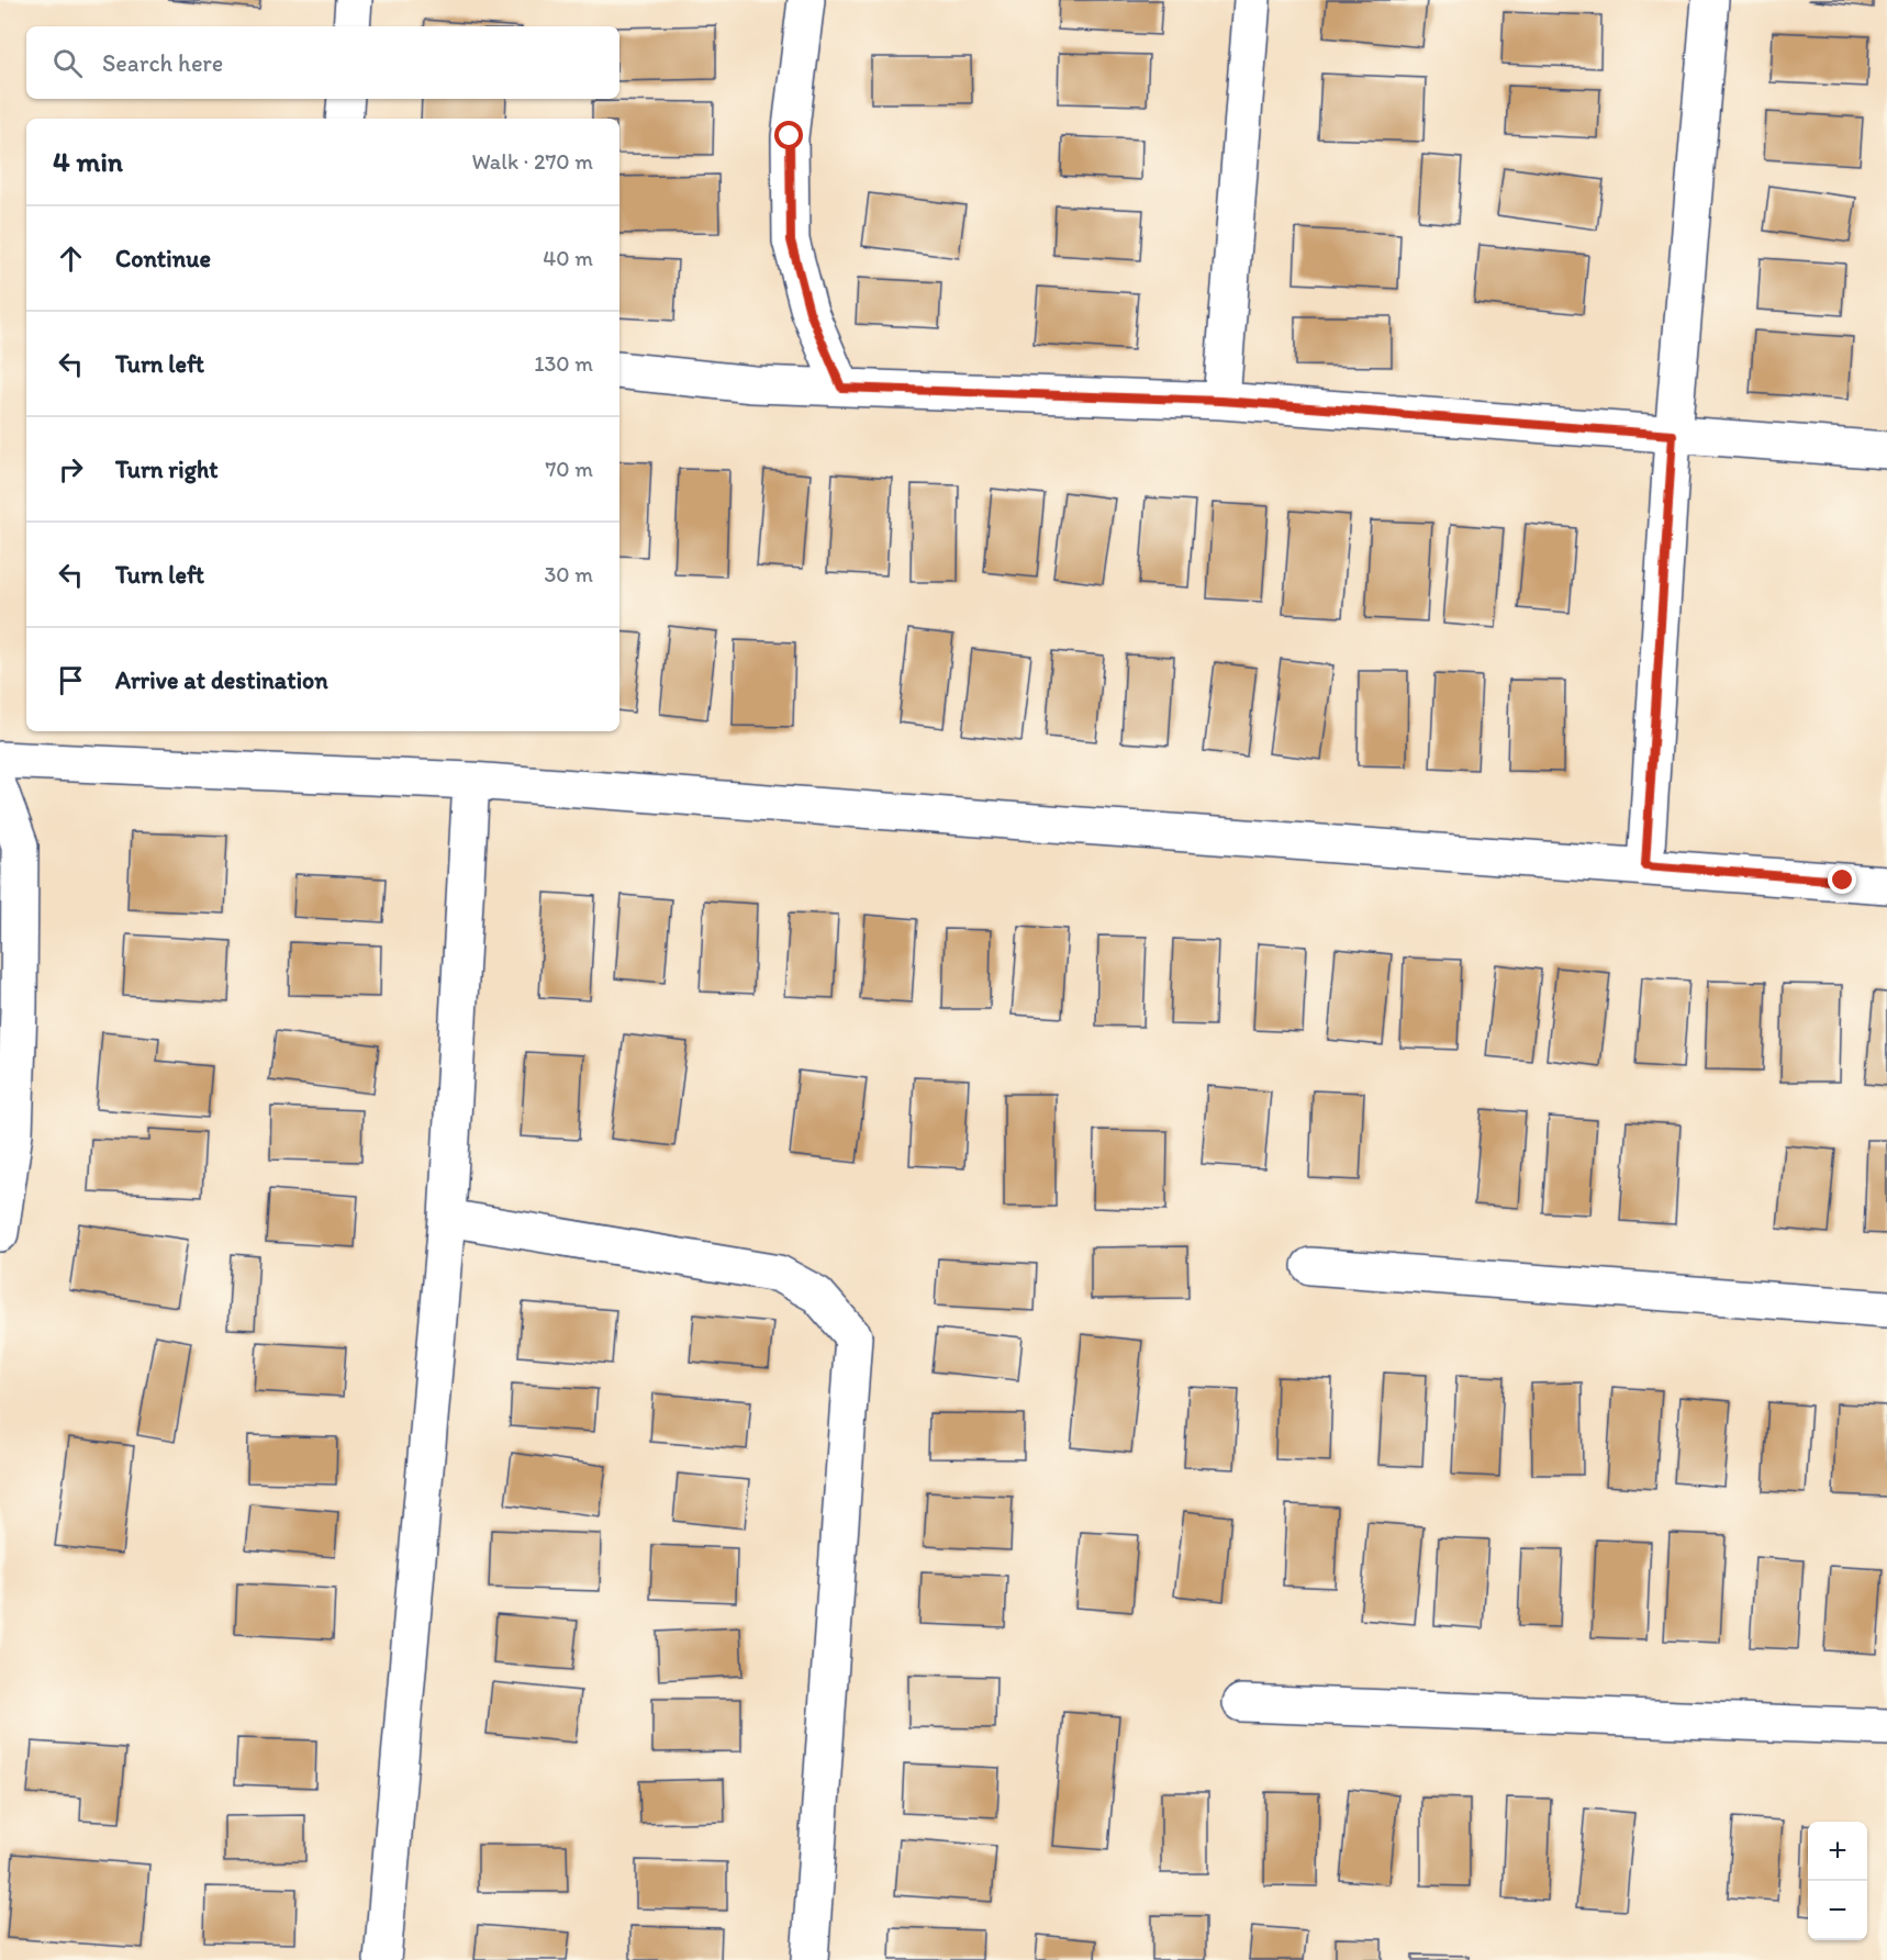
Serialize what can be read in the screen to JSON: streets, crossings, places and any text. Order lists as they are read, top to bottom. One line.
{"page":{"search":"Search here","heading":["4 min","Walk · 270 m"],"list":[["Continue","40 m"],["Turn left","130 m"],["Turn right","70 m"],["Turn left","30 m"],"Arrive at destination"],"map_buttons":["+","−"]}}
